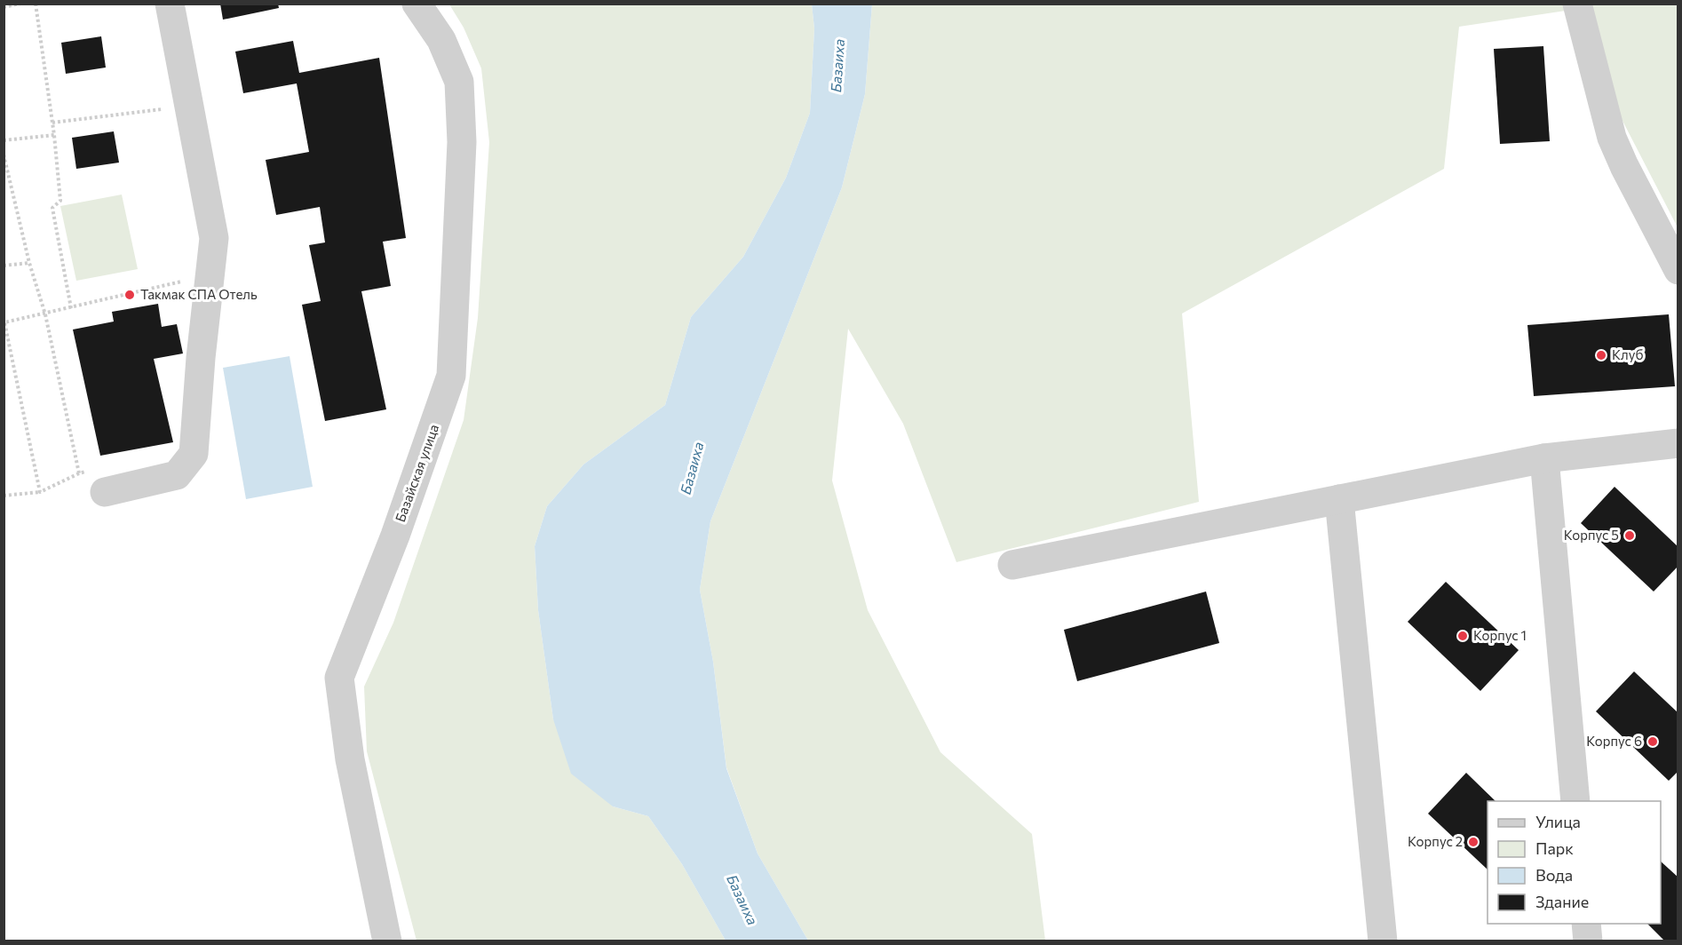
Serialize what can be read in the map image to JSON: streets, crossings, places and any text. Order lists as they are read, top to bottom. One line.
{"streets":{"street":["Базайская улица"]},"water":["Базаиха"],"places":["Такмак СПА Отель","Клуб","Корпус 5","Корпус 1","Корпус 6","Корпус 2"],"legend":["Улица","Парк","Вода","Здание"]}
